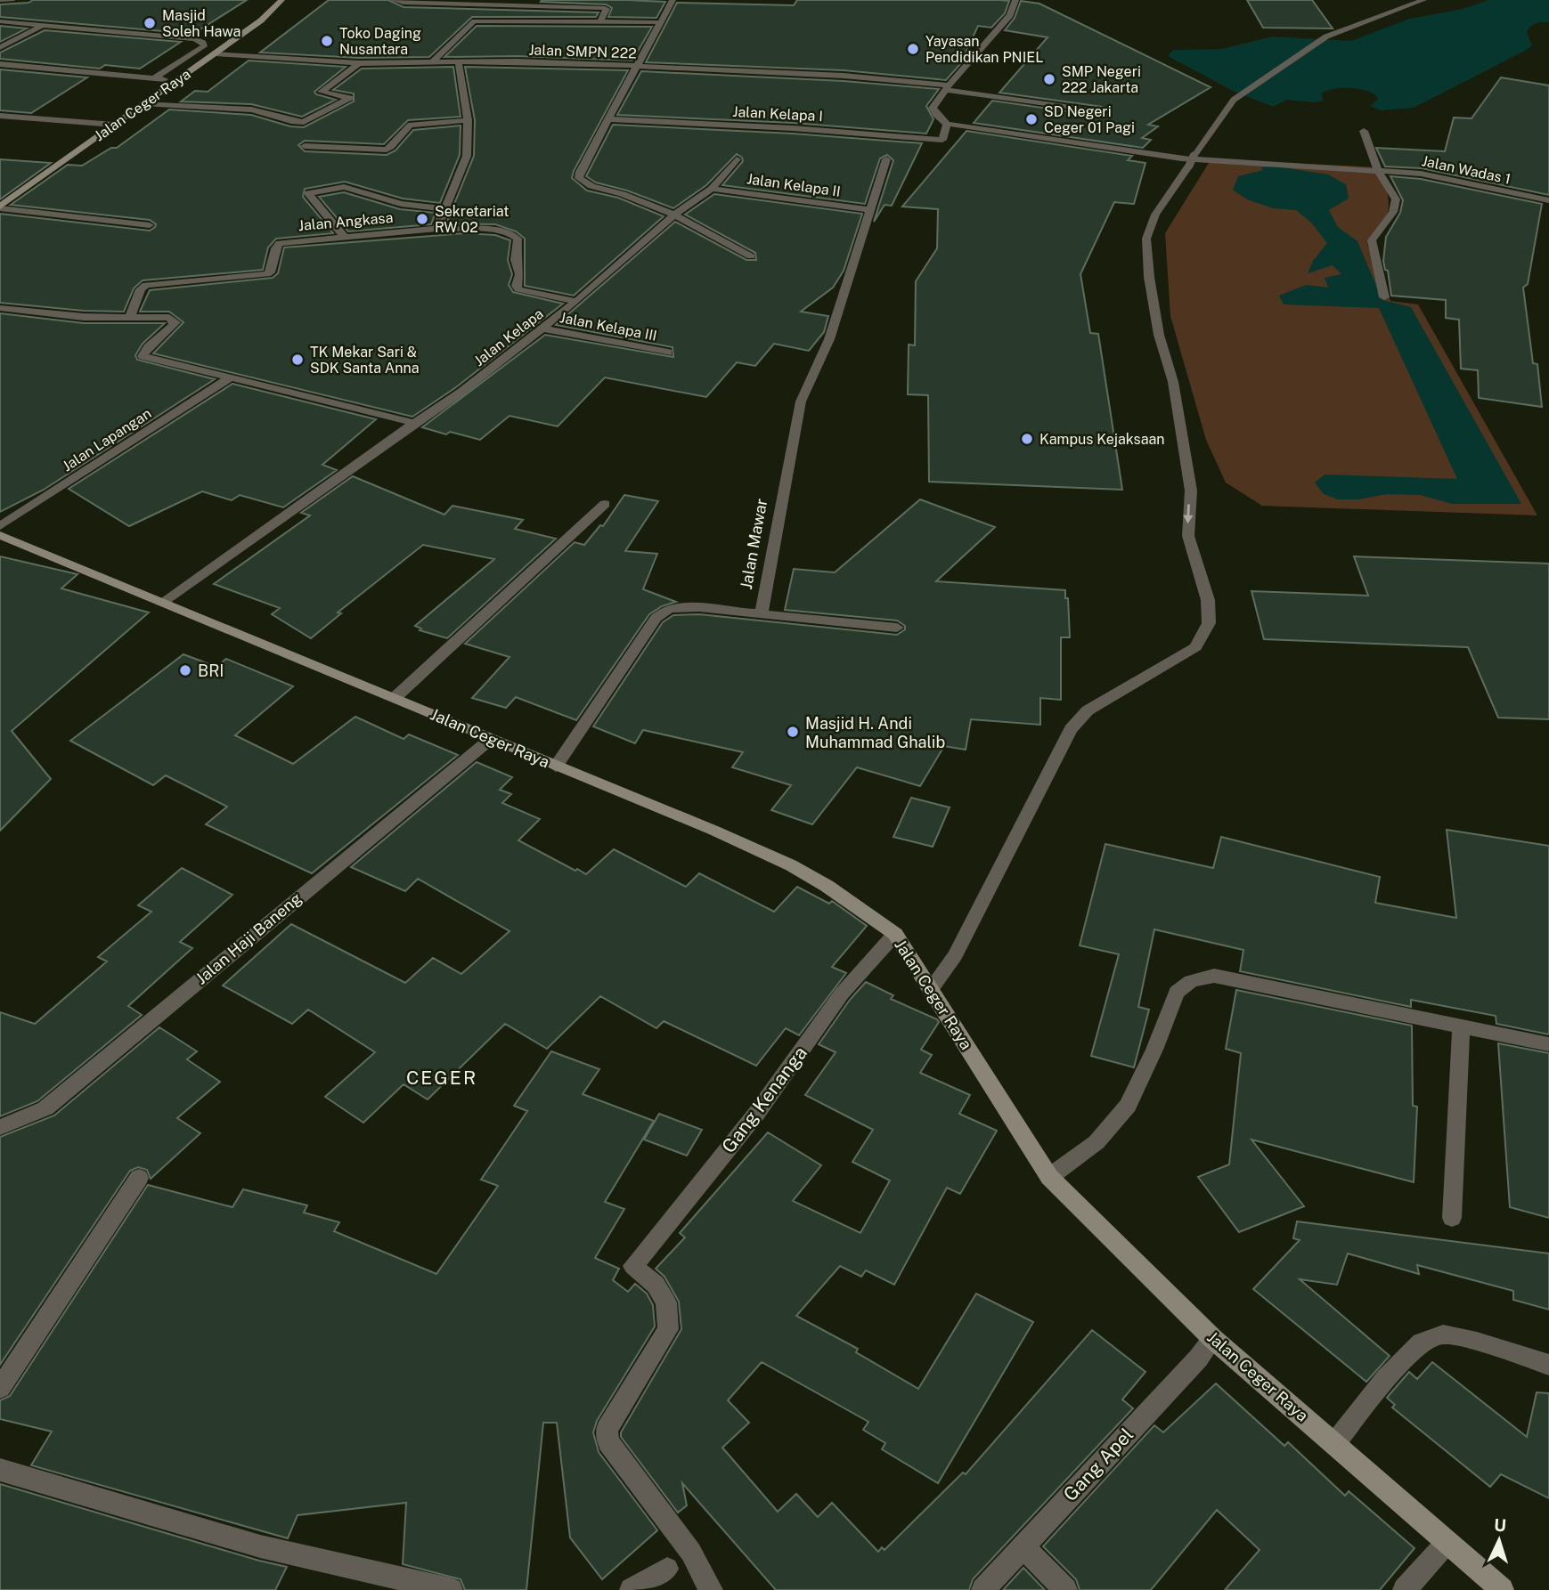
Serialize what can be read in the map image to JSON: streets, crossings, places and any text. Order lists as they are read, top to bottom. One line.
{"streets":{"main road":["Jalan Ceger Raya"],"street":["Jalan SMPN 222","Jalan Kelapa I","Jalan Wadas 1","Jalan Kelapa II","Jalan Angkasa","Jalan Kelapa III","Jalan Kelapa","Jalan Lapangan","Jalan Mawar","Jalan Haji Baneng","Gang Kenanga","Gang Apel"]},"crossings":[["Jalan SMPN 222","Jalan Ceger Raya"],["Jalan Ceger Raya","Jalan Kelapa"],["Jalan Ceger Raya","Jalan Mawar"],["Jalan Ceger Raya","Jalan Haji Baneng"],["Jalan Ceger Raya","Gang Kenanga"],["Jalan Ceger Raya","Gang Apel"],["Jalan Kelapa I","Jalan Wadas 1"],["Jalan Kelapa II","Jalan Kelapa"],["Jalan Kelapa II","Jalan Mawar"],["Jalan Angkasa","Jalan Kelapa"],["Jalan Kelapa III","Jalan Kelapa"]],"districts":["CEGER"],"places":["Masjid Soleh Hawa","Toko Daging Nusantara","Yayasan Pendidikan PNIEL","SMP Negeri 222 Jakarta","SD Negeri Ceger 01 Pagi","Sekretariat RW 02","TK Mekar Sari & SDK Santa Anna","Kampus Kejaksaan","BRI","Masjid H. Andi Muhammad Ghalib"],"north":"top"}
